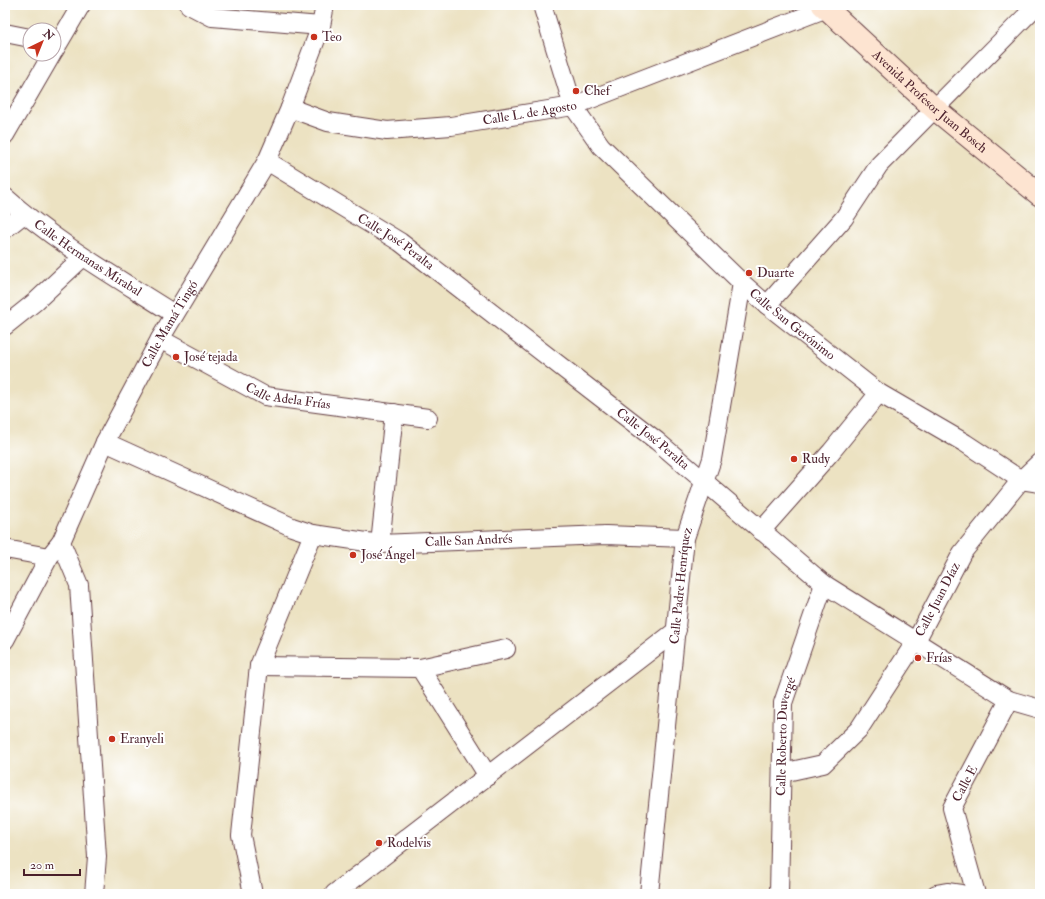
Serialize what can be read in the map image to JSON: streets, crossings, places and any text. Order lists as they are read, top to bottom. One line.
{"streets":{"street":["Avenida Profesor Juan Bosch","Calle L. de Agosto","Calle José Peralta","Calle Hermanas Mirabal","Calle Mamá Tingó","Calle San Gerónimo","Calle Adela Frías","Calle San Andrés","Calle Padre Henríquez","Calle Juan Díaz","Calle Roberto Duvergé","Calle E"]},"crossings":[["Avenida Profesor Juan Bosch","Calle L. de Agosto"],["Calle L. de Agosto","Calle Mamá Tingó"],["Calle L. de Agosto","Calle San Gerónimo"],["Calle José Peralta","Calle Mamá Tingó"],["Calle José Peralta","Calle Padre Henríquez"],["Calle José Peralta","Calle Juan Díaz"],["Calle José Peralta","Calle Roberto Duvergé"],["Calle José Peralta","Calle E"],["Calle Hermanas Mirabal","Calle Mamá Tingó"],["Calle Mamá Tingó","Calle Adela Frías"],["Calle Mamá Tingó","Calle San Andrés"],["Calle San Gerónimo","Calle Padre Henríquez"],["Calle San Gerónimo","Calle Juan Díaz"],["Calle San Andrés","Calle Padre Henríquez"],["Calle Juan Díaz","Calle Roberto Duvergé"]],"places":["Teo","Chef","Duarte","José tejada","Rudy","José Ángel","Frías","Eranyeli","Rodelvis"],"scale_bar":"20 m","north":"top right"}
